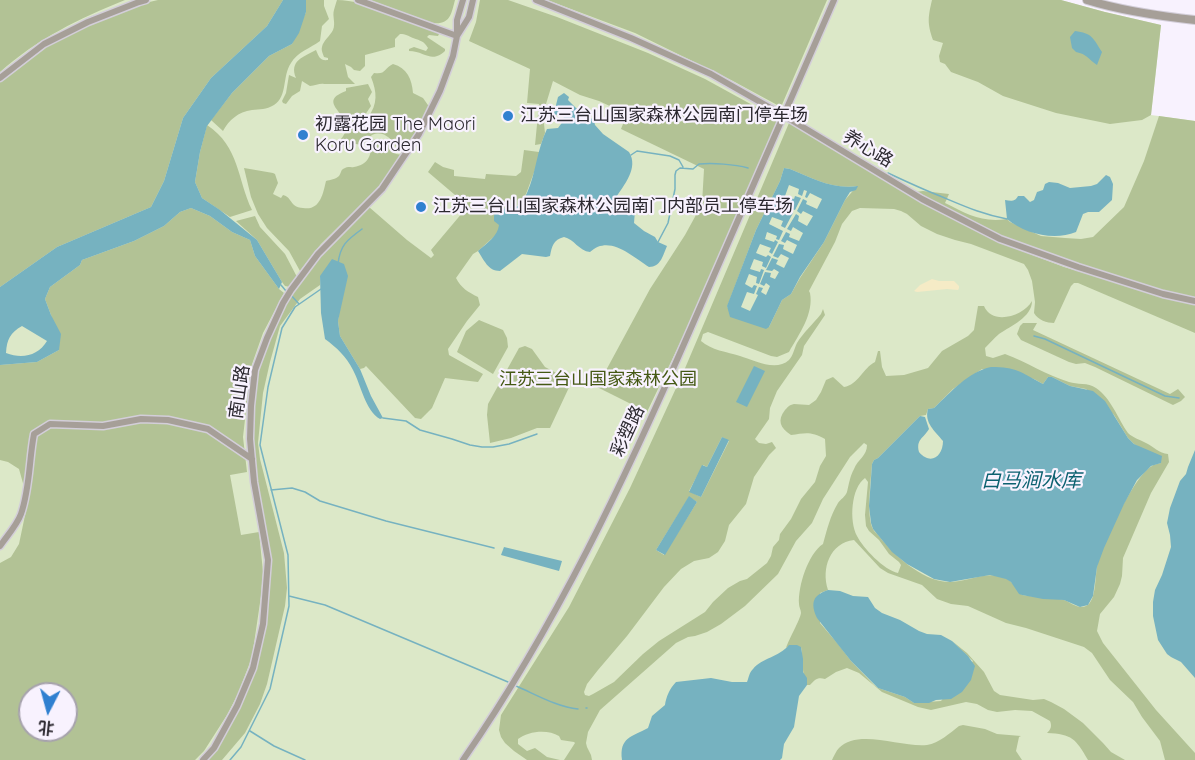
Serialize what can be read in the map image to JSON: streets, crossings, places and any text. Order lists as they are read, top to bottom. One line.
{"streets":{"street":["养心路","南山路","彩塑路"]},"crossings":[["养心路","彩塑路"]],"water":["白马涧水库"],"parks":["江苏三台山国家森林公园"],"places":["江苏三台山国家森林公园南门停车场","初露花园 The Maori Koru Garden","江苏三台山国家森林公园南门内部员工停车场"],"north":"bottom"}
